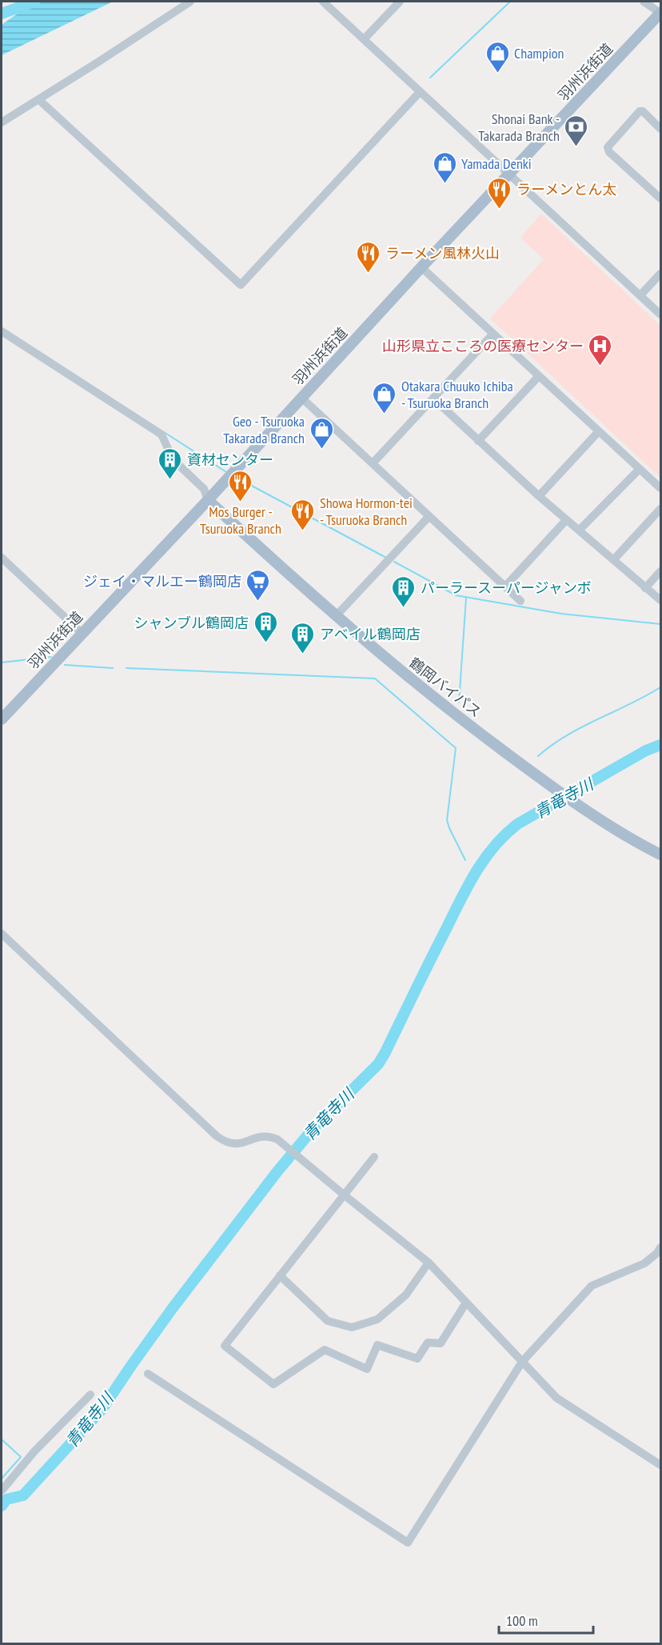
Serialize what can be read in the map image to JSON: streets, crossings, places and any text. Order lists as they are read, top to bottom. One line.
{"streets":{"main road":["羽州浜街道","鶴岡バイパス"]},"crossings":[["羽州浜街道","鶴岡バイパス"]],"water":["青竜寺川"],"places":{"shop":["Champion","Yamada Denki","Otakara Chuuko Ichiba - Tsuruoka Branch","Geo - Tsuruoka Takarada Branch"],"bank":["Shonai Bank - Takarada Branch"],"restaurant":["ラーメンとん太","ラーメン風林火山","Mos Burger - Tsuruoka Branch","Showa Hormon-tei - Tsuruoka Branch"],"hospital":["山形県立こころの医療センター"],"building":["資材センター","パーラースーパージャンボ","シャンブル鶴岡店","アベイル鶴岡店"],"supermarket":["ジェイ・マルエー鶴岡店"]},"scale_bar":"100 m"}
